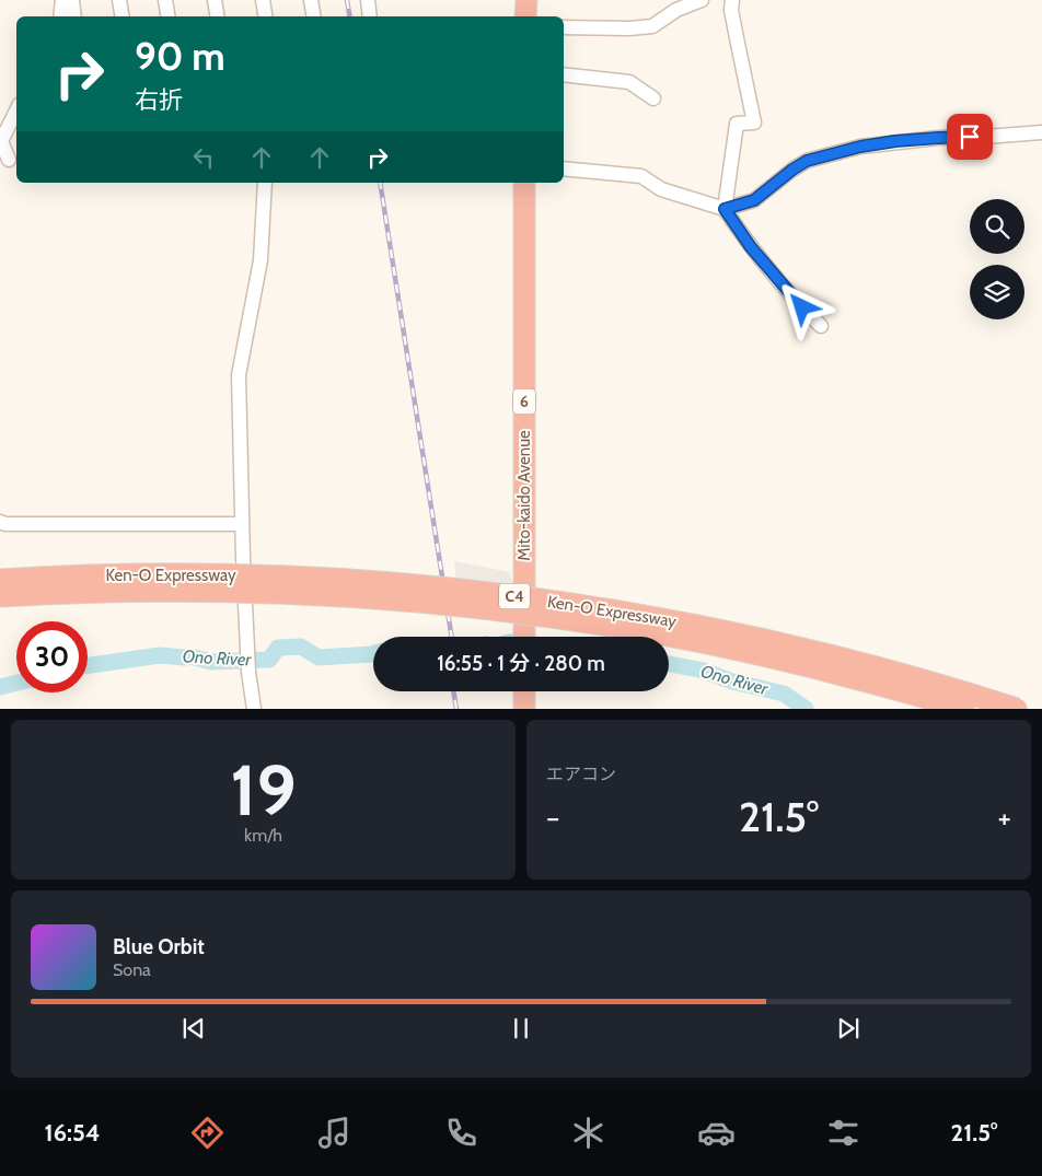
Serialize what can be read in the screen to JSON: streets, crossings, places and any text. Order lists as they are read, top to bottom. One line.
{"streets":{"highway":["6","Mito-kaido Avenue","Ken-O Expressway","C4"]},"water":["Ono River"],"page":{"turn":["90 m","右折"],"limit":"30","trip":"16:55 · 1 分 · 280 m","tile":[["19","km/h"],"エアコン"],"heat":["−","21.5°","+"],"song":["Blue Orbit","Sona"],"tabs":["16:54","21.5°"]}}
